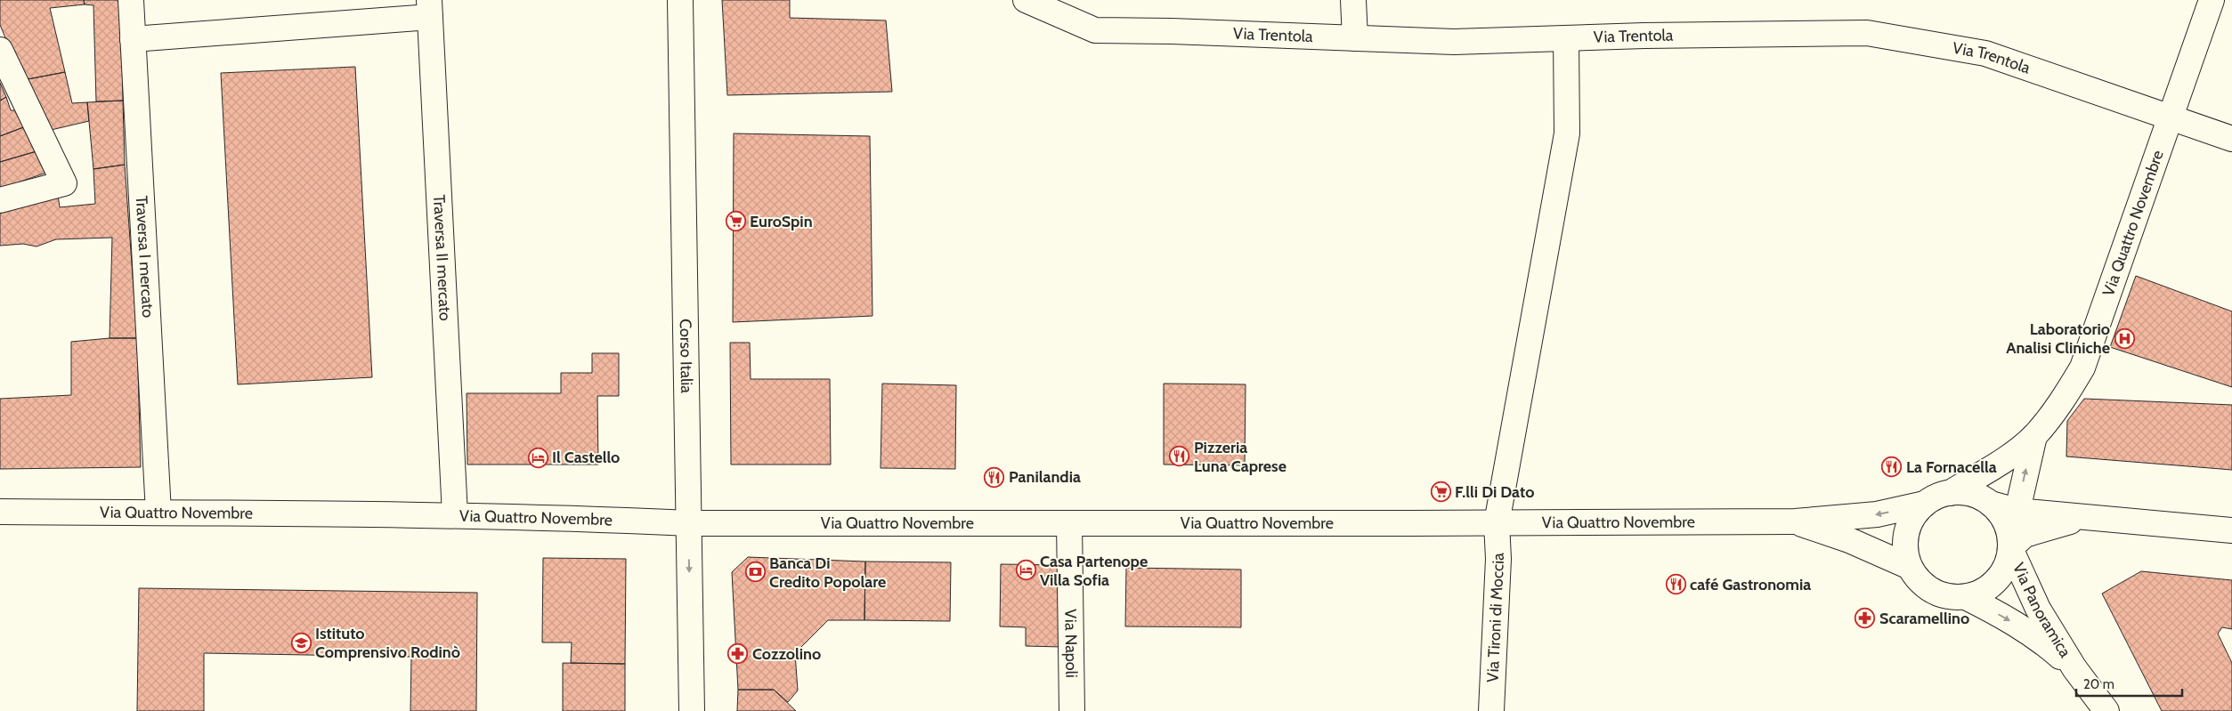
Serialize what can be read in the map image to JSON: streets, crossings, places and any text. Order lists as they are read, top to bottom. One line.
{"streets":{"street":["Via Trentola","Via Quattro Novembre","Traversa I mercato","Traversa II mercato","Corso Italia","Via Panoramica","Via Tironi di Moccia","Via Napoli"]},"crossings":[["Via Trentola","Via Quattro Novembre"],["Via Trentola","Via Tironi di Moccia"],["Via Quattro Novembre","Traversa I mercato"],["Via Quattro Novembre","Traversa II mercato"],["Via Quattro Novembre","Corso Italia"],["Via Quattro Novembre","Via Panoramica"],["Via Quattro Novembre","Via Tironi di Moccia"],["Via Quattro Novembre","Via Napoli"]],"one_way":["Via Panoramica"],"places":{"supermarket":["EuroSpin","F.lli Di Dato"],"hospital":["Laboratorio Analisi Cliniche"],"restaurant":["Pizzeria Luna Caprese","La Fornacella","Panilandia","café Gastronomia"],"hotel":["Il Castello","Casa Partenope Villa Sofia"],"bank":["Banca Di Credito Popolare"],"pharmacy":["Scaramellino","Cozzolino"],"school or university":["Istituto Comprensivo Rodinò"]},"scale_bar":"20 m"}
